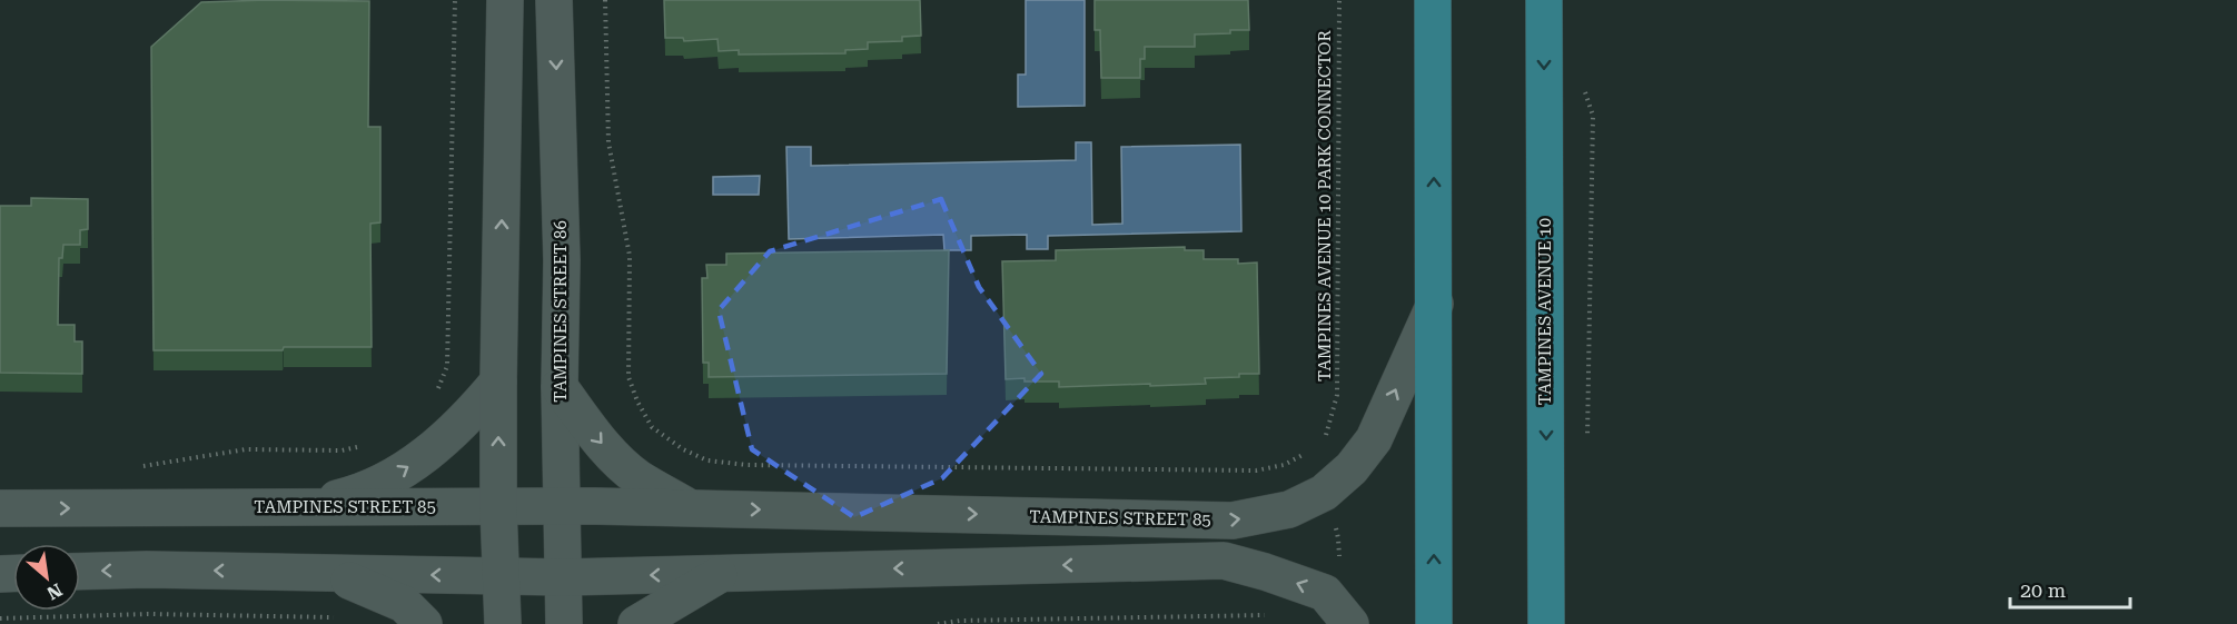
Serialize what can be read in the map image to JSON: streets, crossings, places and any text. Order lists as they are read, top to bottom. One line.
{"streets":{"main road":["TAMPINES AVENUE 10"],"street":["TAMPINES STREET 86","TAMPINES STREET 85"],"path":["TAMPINES AVENUE 10 PARK CONNECTOR"]},"crossings":[["TAMPINES STREET 86","TAMPINES STREET 85"]],"scale_bar":"20 m","north":"bottom right"}
